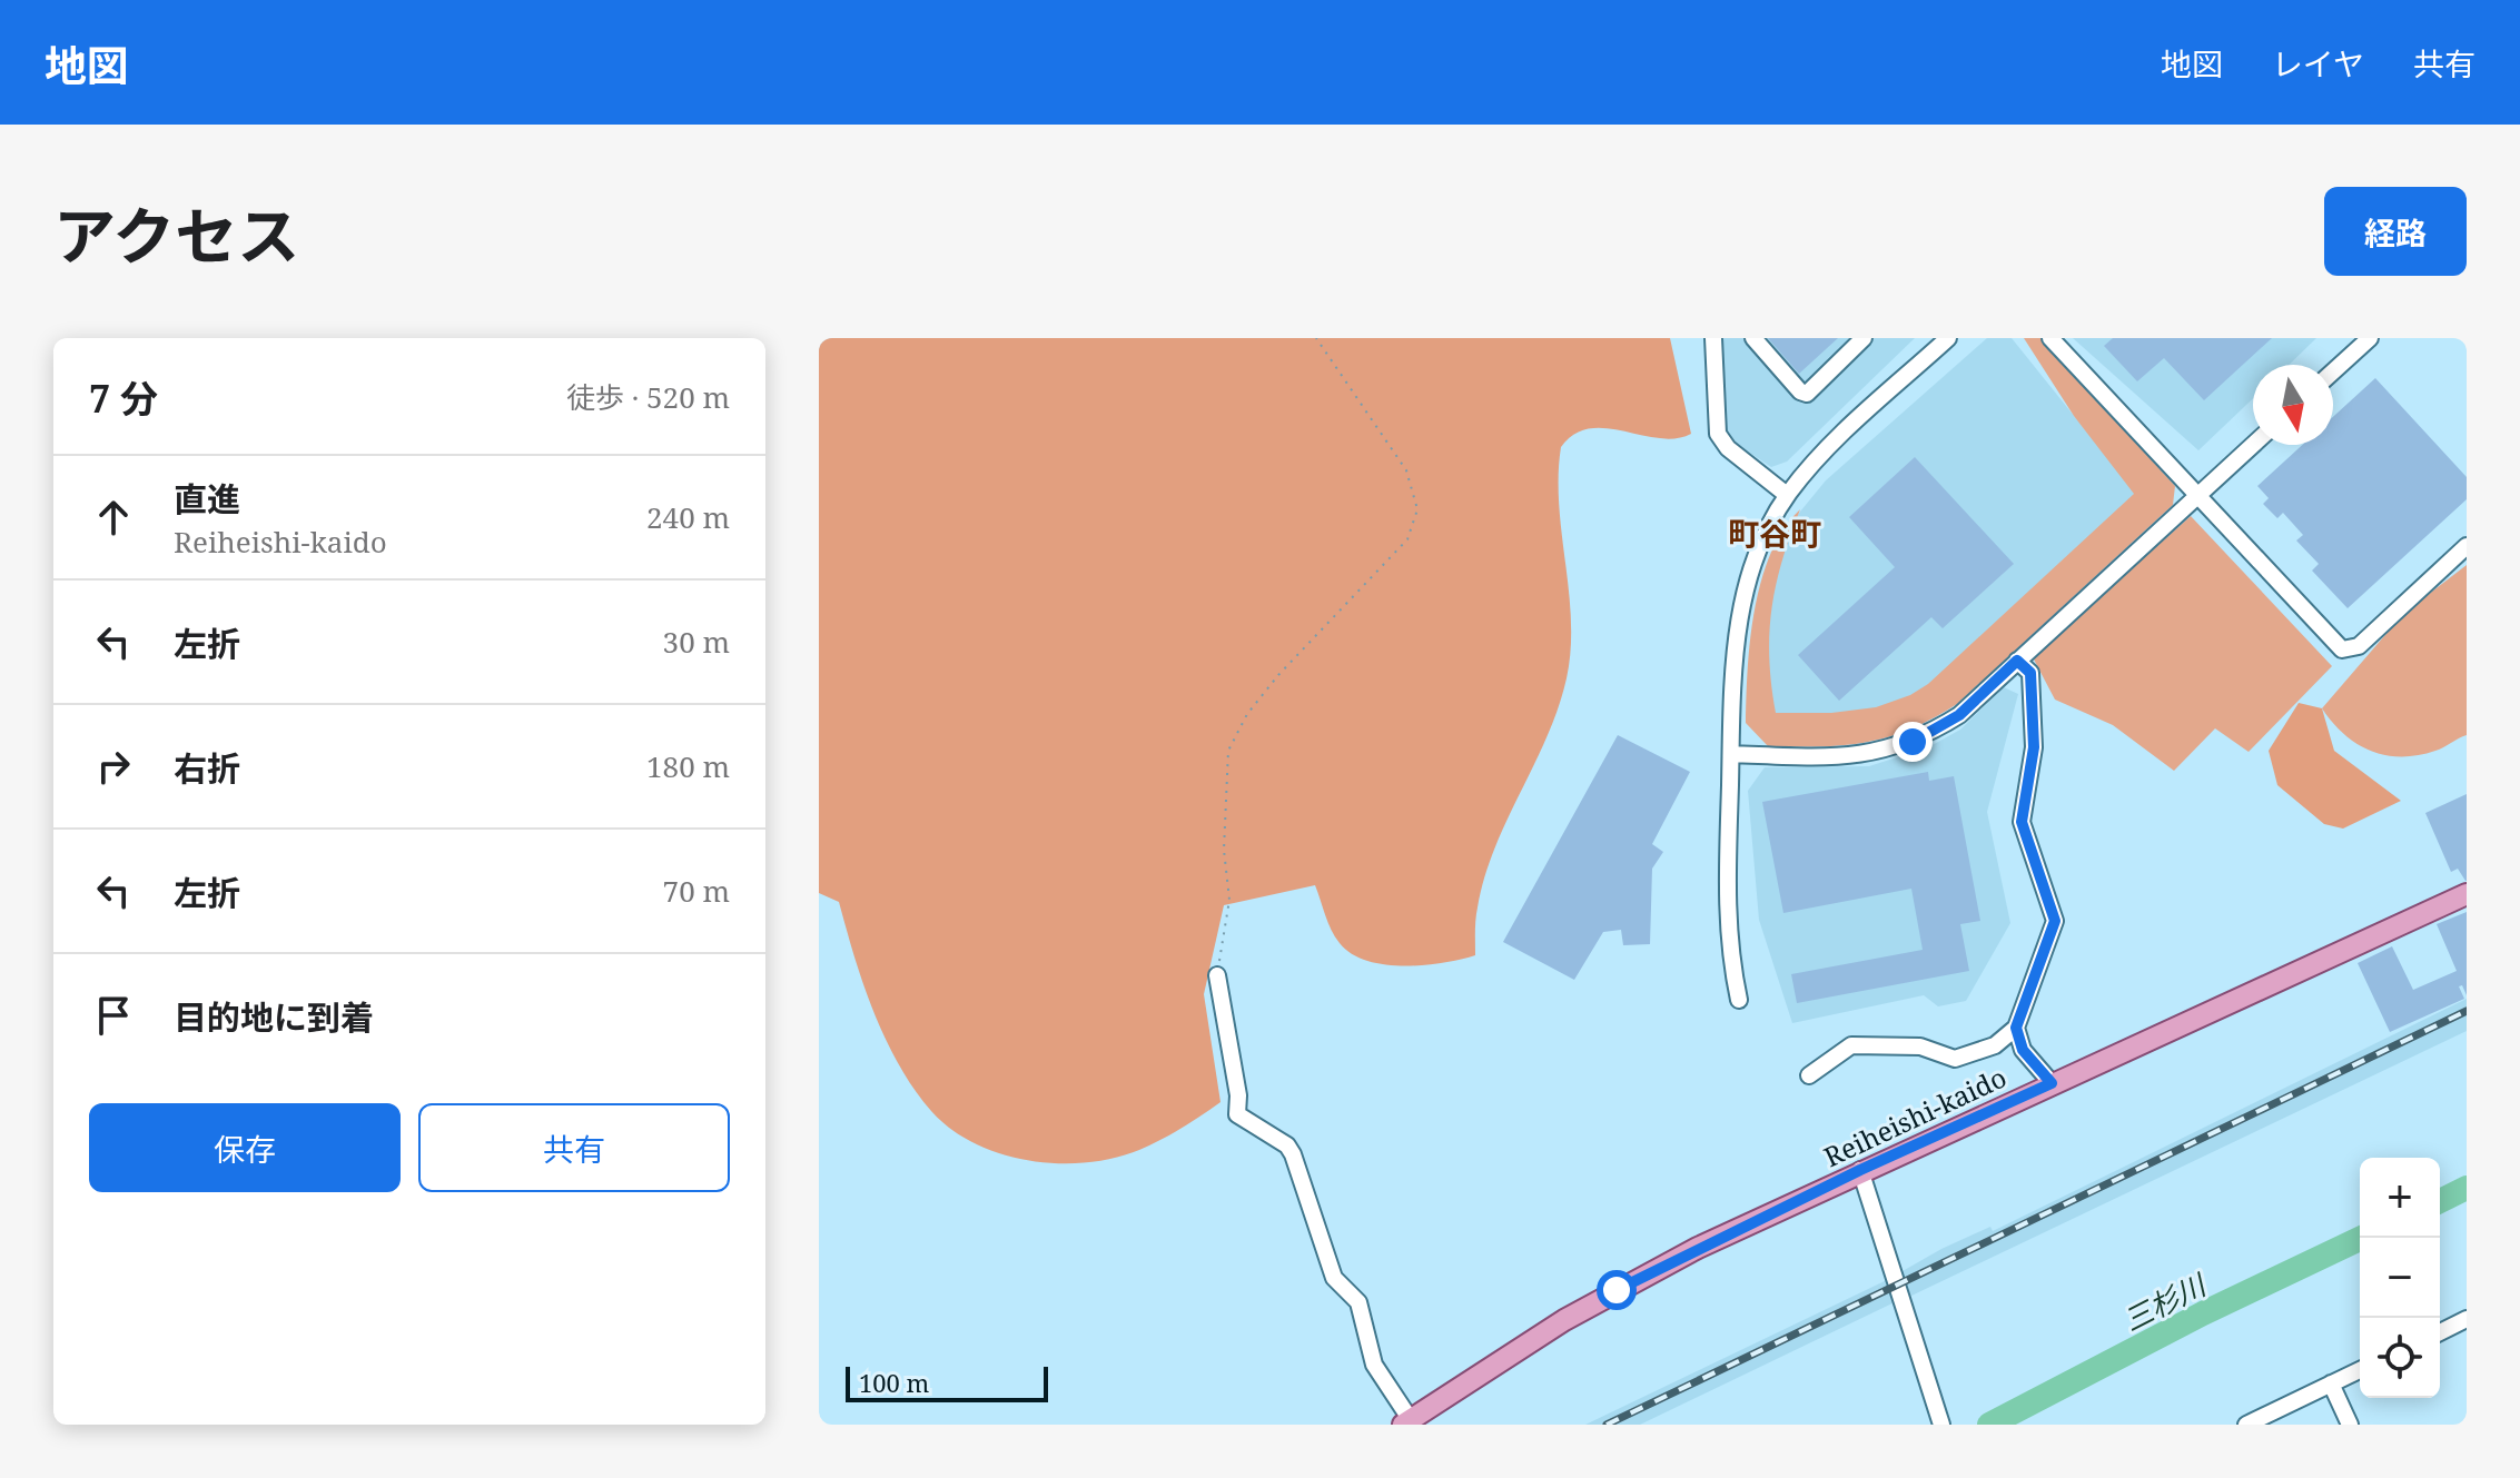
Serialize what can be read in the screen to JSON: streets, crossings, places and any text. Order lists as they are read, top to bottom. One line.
{"streets":{"main road":["Reiheishi-kaido"]},"districts":["町谷町"],"water":["三杉川"],"scale_bar":"100 m","north":"bottom","page":{"header":"地図","nav":["地図","レイヤ","共有"],"title":"アクセス","buttons":["経路",["保存","共有"]],"heading":["7 分","徒歩 · 520 m"],"list":[["直進","Reiheishi-kaido","240 m"],["左折","30 m"],["右折","180 m"],["左折","70 m"],"目的地に到着"],"map_buttons":["+","−"],"scale":"100 m"}}
